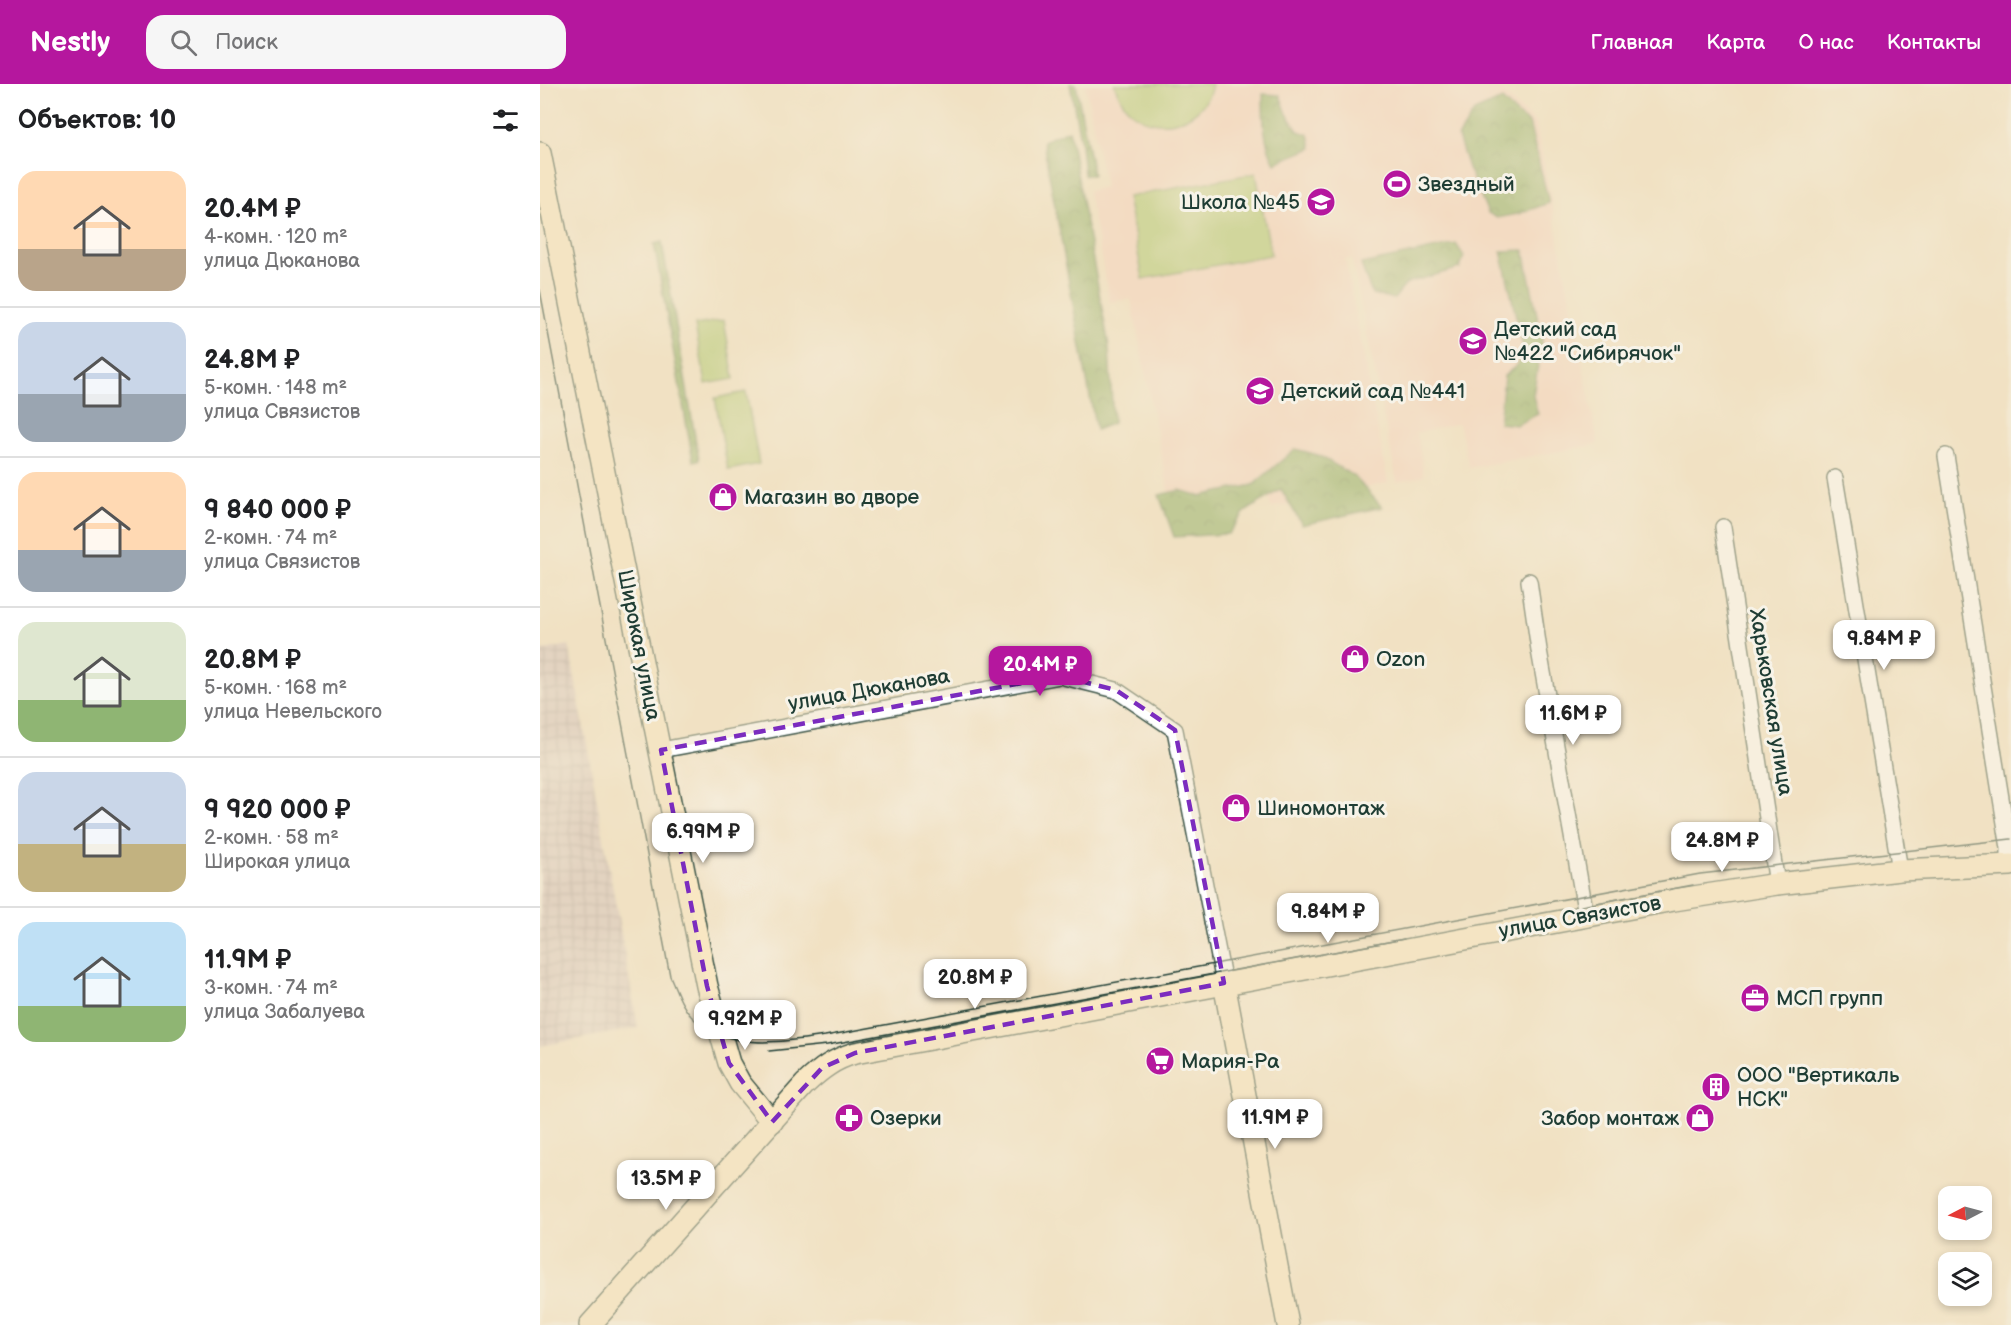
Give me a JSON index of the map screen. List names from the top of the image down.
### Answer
{
  "streets": {
    "street": [
      "Широкая улица",
      "улица Дюканова",
      "Харьковская улица",
      "улица Связистов"
    ]
  },
  "crossings": [
    ["Широкая улица", "улица Дюканова"],
    ["Широкая улица", "улица Связистов"],
    ["улица Дюканова", "улица Связистов"],
    ["Харьковская улица", "улица Связистов"]
  ],
  "places": {
    "sports": ["Звездный"],
    "school or university": ["Школа №45", "Детский сад №422 \"Сибирячок\"", "Детский сад №441"],
    "shop": [
      "Магазин во дворе",
      "Ozon",
      "Шиномонтаж",
      "Забор монтаж"
    ],
    "office": ["МСП групп"],
    "supermarket": ["Мария-Ра"],
    "building": ["ООО \"Вертикаль НСК\""],
    "pharmacy": ["Озерки"]
  },
  "north": "left",
  "page": {
    "header": "Nestly",
    "search": "Поиск",
    "nav": [
      "Главная",
      "Карта",
      "О нас",
      "Контакты"
    ],
    "heading": "Объектов: 10",
    "list": [
      {
        "name": "20.4M ₽",
        "note": "4-комн. · 120 m² · улица Дюканова"
      },
      {
        "name": "24.8M ₽",
        "note": "5-комн. · 148 m² · улица Связистов"
      },
      {
        "name": "9 840 000 ₽",
        "note": "2-комн. · 74 m² · улица Связистов"
      },
      {
        "name": "20.8M ₽",
        "note": "5-комн. · 168 m² · улица Невельского"
      },
      {
        "name": "9 920 000 ₽",
        "note": "2-комн. · 58 m² · Широкая улица"
      },
      {
        "name": "11.9M ₽",
        "note": "3-комн. · 74 m² · улица Забалуева"
      }
    ],
    "price": [
      "9.84M ₽",
      "20.4M ₽",
      "11.6M ₽",
      "6.99M ₽",
      "24.8M ₽",
      "9.84M ₽",
      "20.8M ₽",
      "9.92M ₽",
      "11.9M ₽",
      "13.5M ₽"
    ]
  }
}
